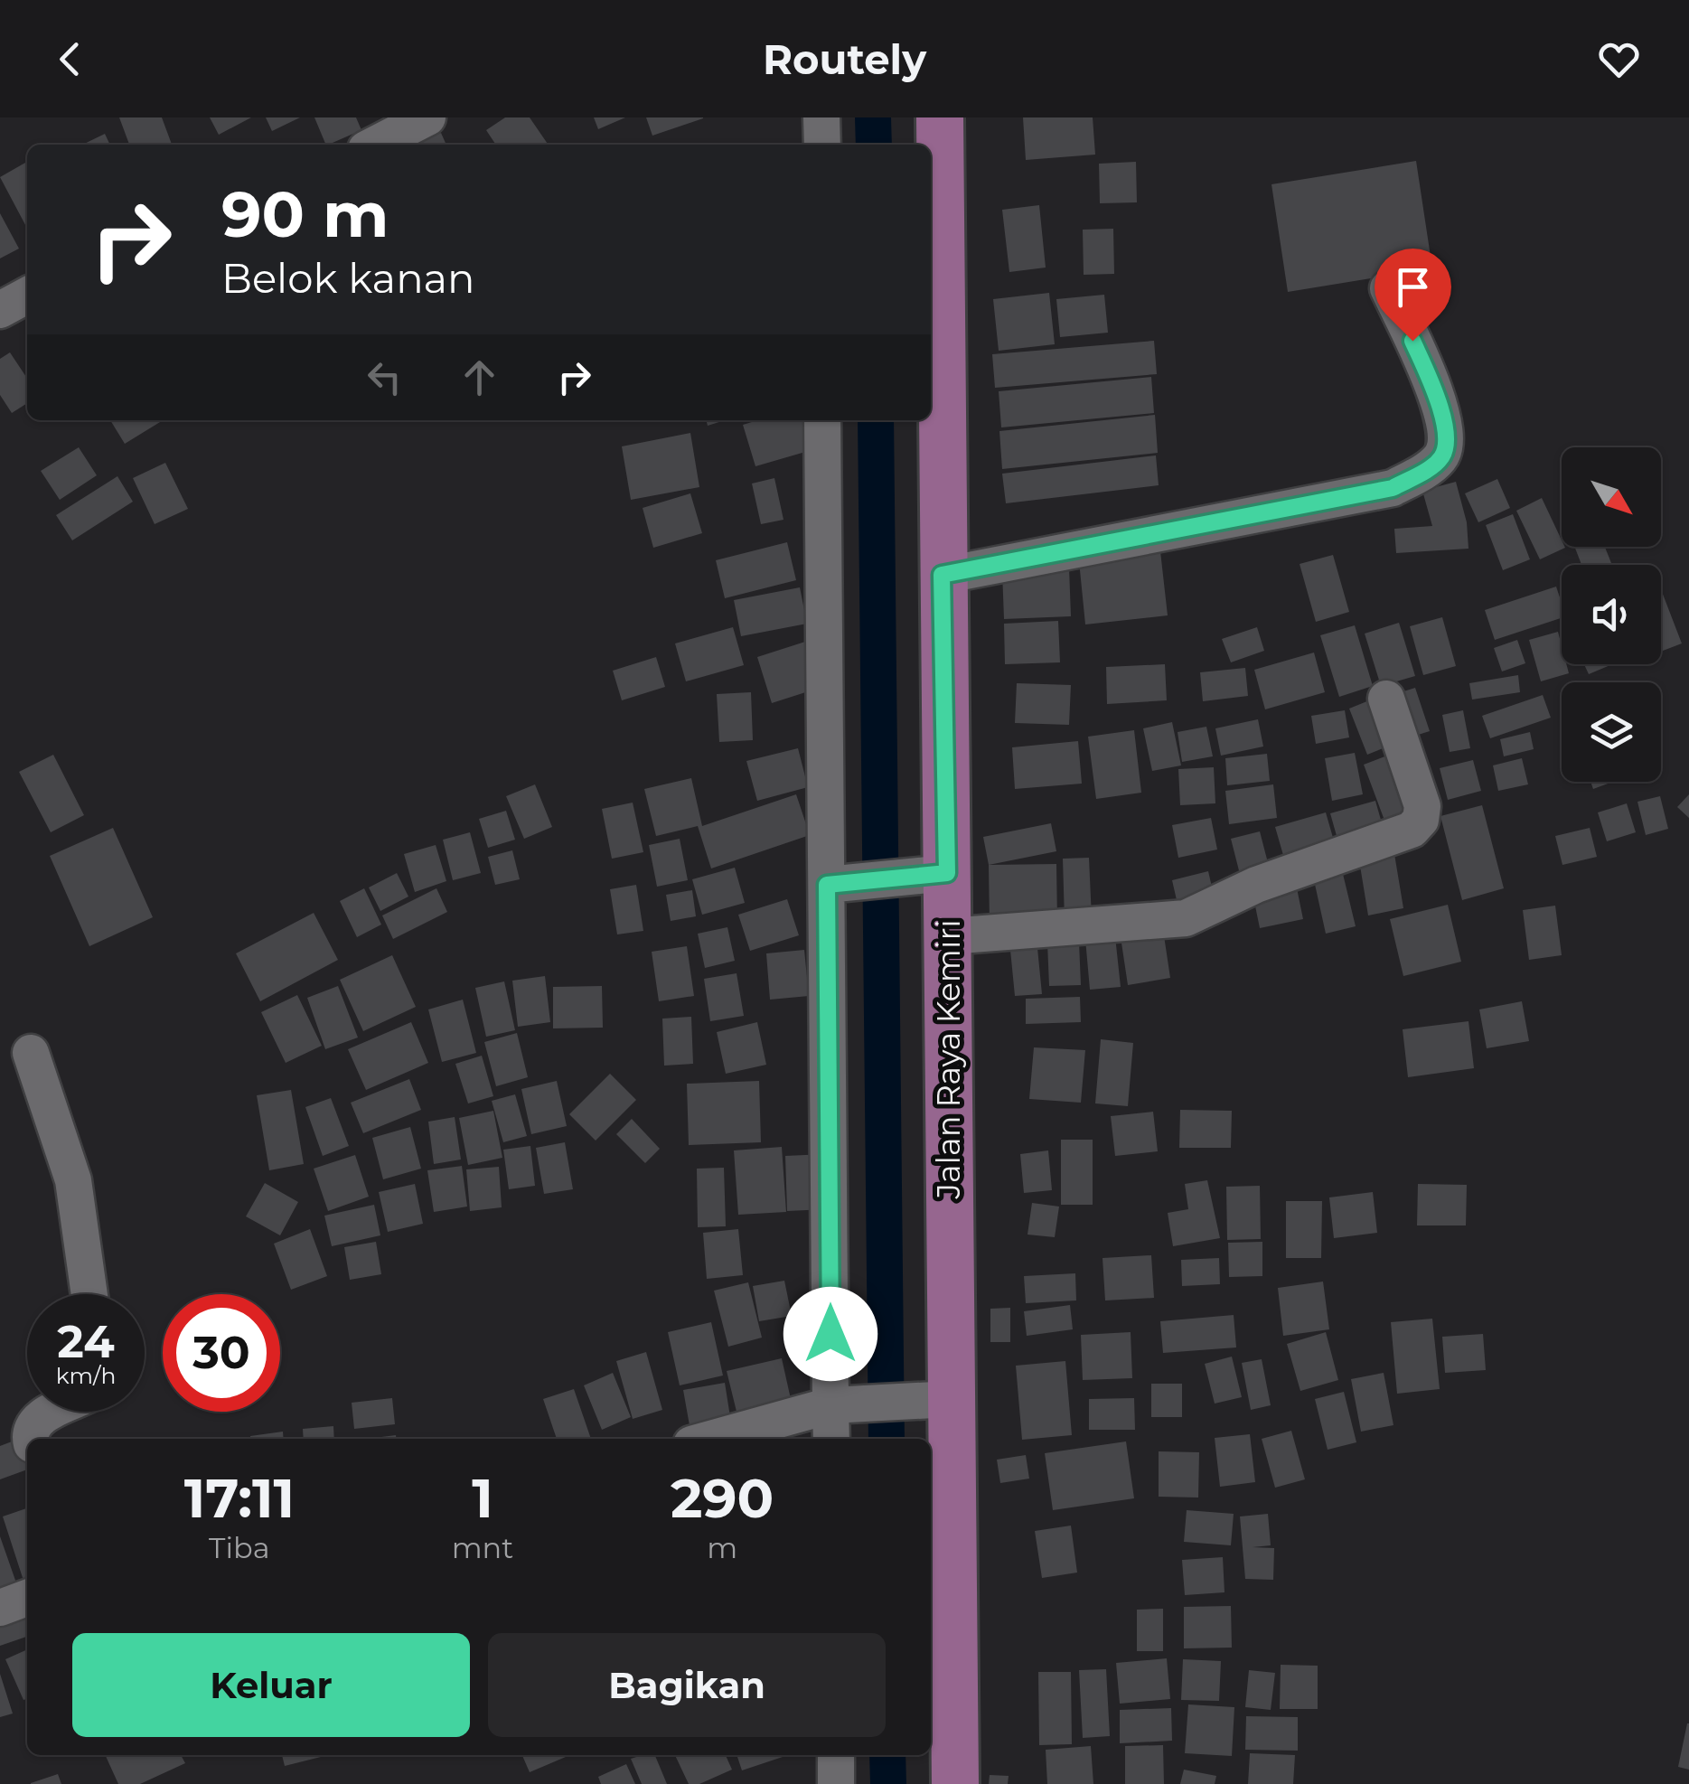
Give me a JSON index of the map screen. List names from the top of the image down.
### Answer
{
  "streets": {
    "main road": ["Jalan Raya Kemiri"]
  },
  "north": "bottom right",
  "page": {
    "header": "Routely",
    "turn": ["90 m", "Belok kanan"],
    "speed": "24 km/h",
    "limit": "30",
    "eta": [
      "17:11",
      "Tiba",
      "1",
      "mnt",
      "290",
      "m"
    ],
    "buttons": ["Keluar", "Bagikan"]
  }
}
